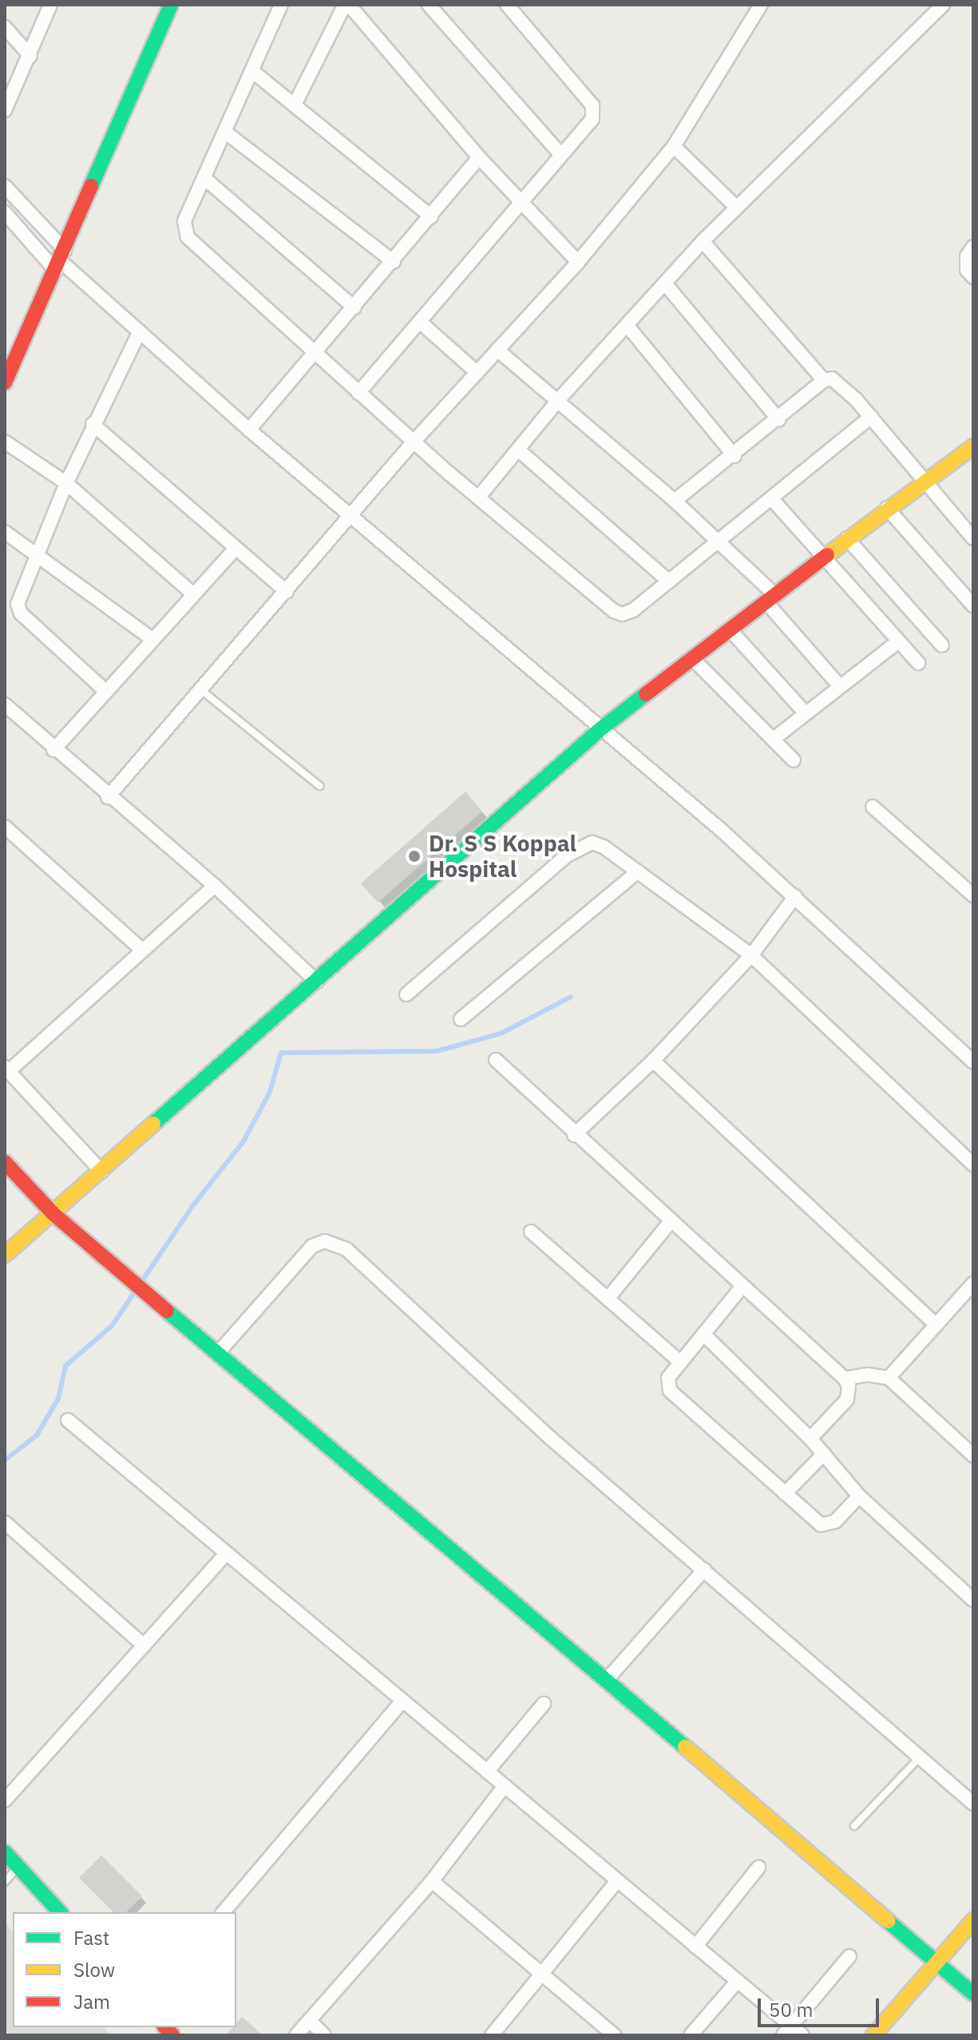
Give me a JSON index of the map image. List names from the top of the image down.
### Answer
{
  "places": ["Dr. S S Koppal Hospital"],
  "legend": ["Fast", "Slow", "Jam"],
  "scale_bar": "50 m"
}
